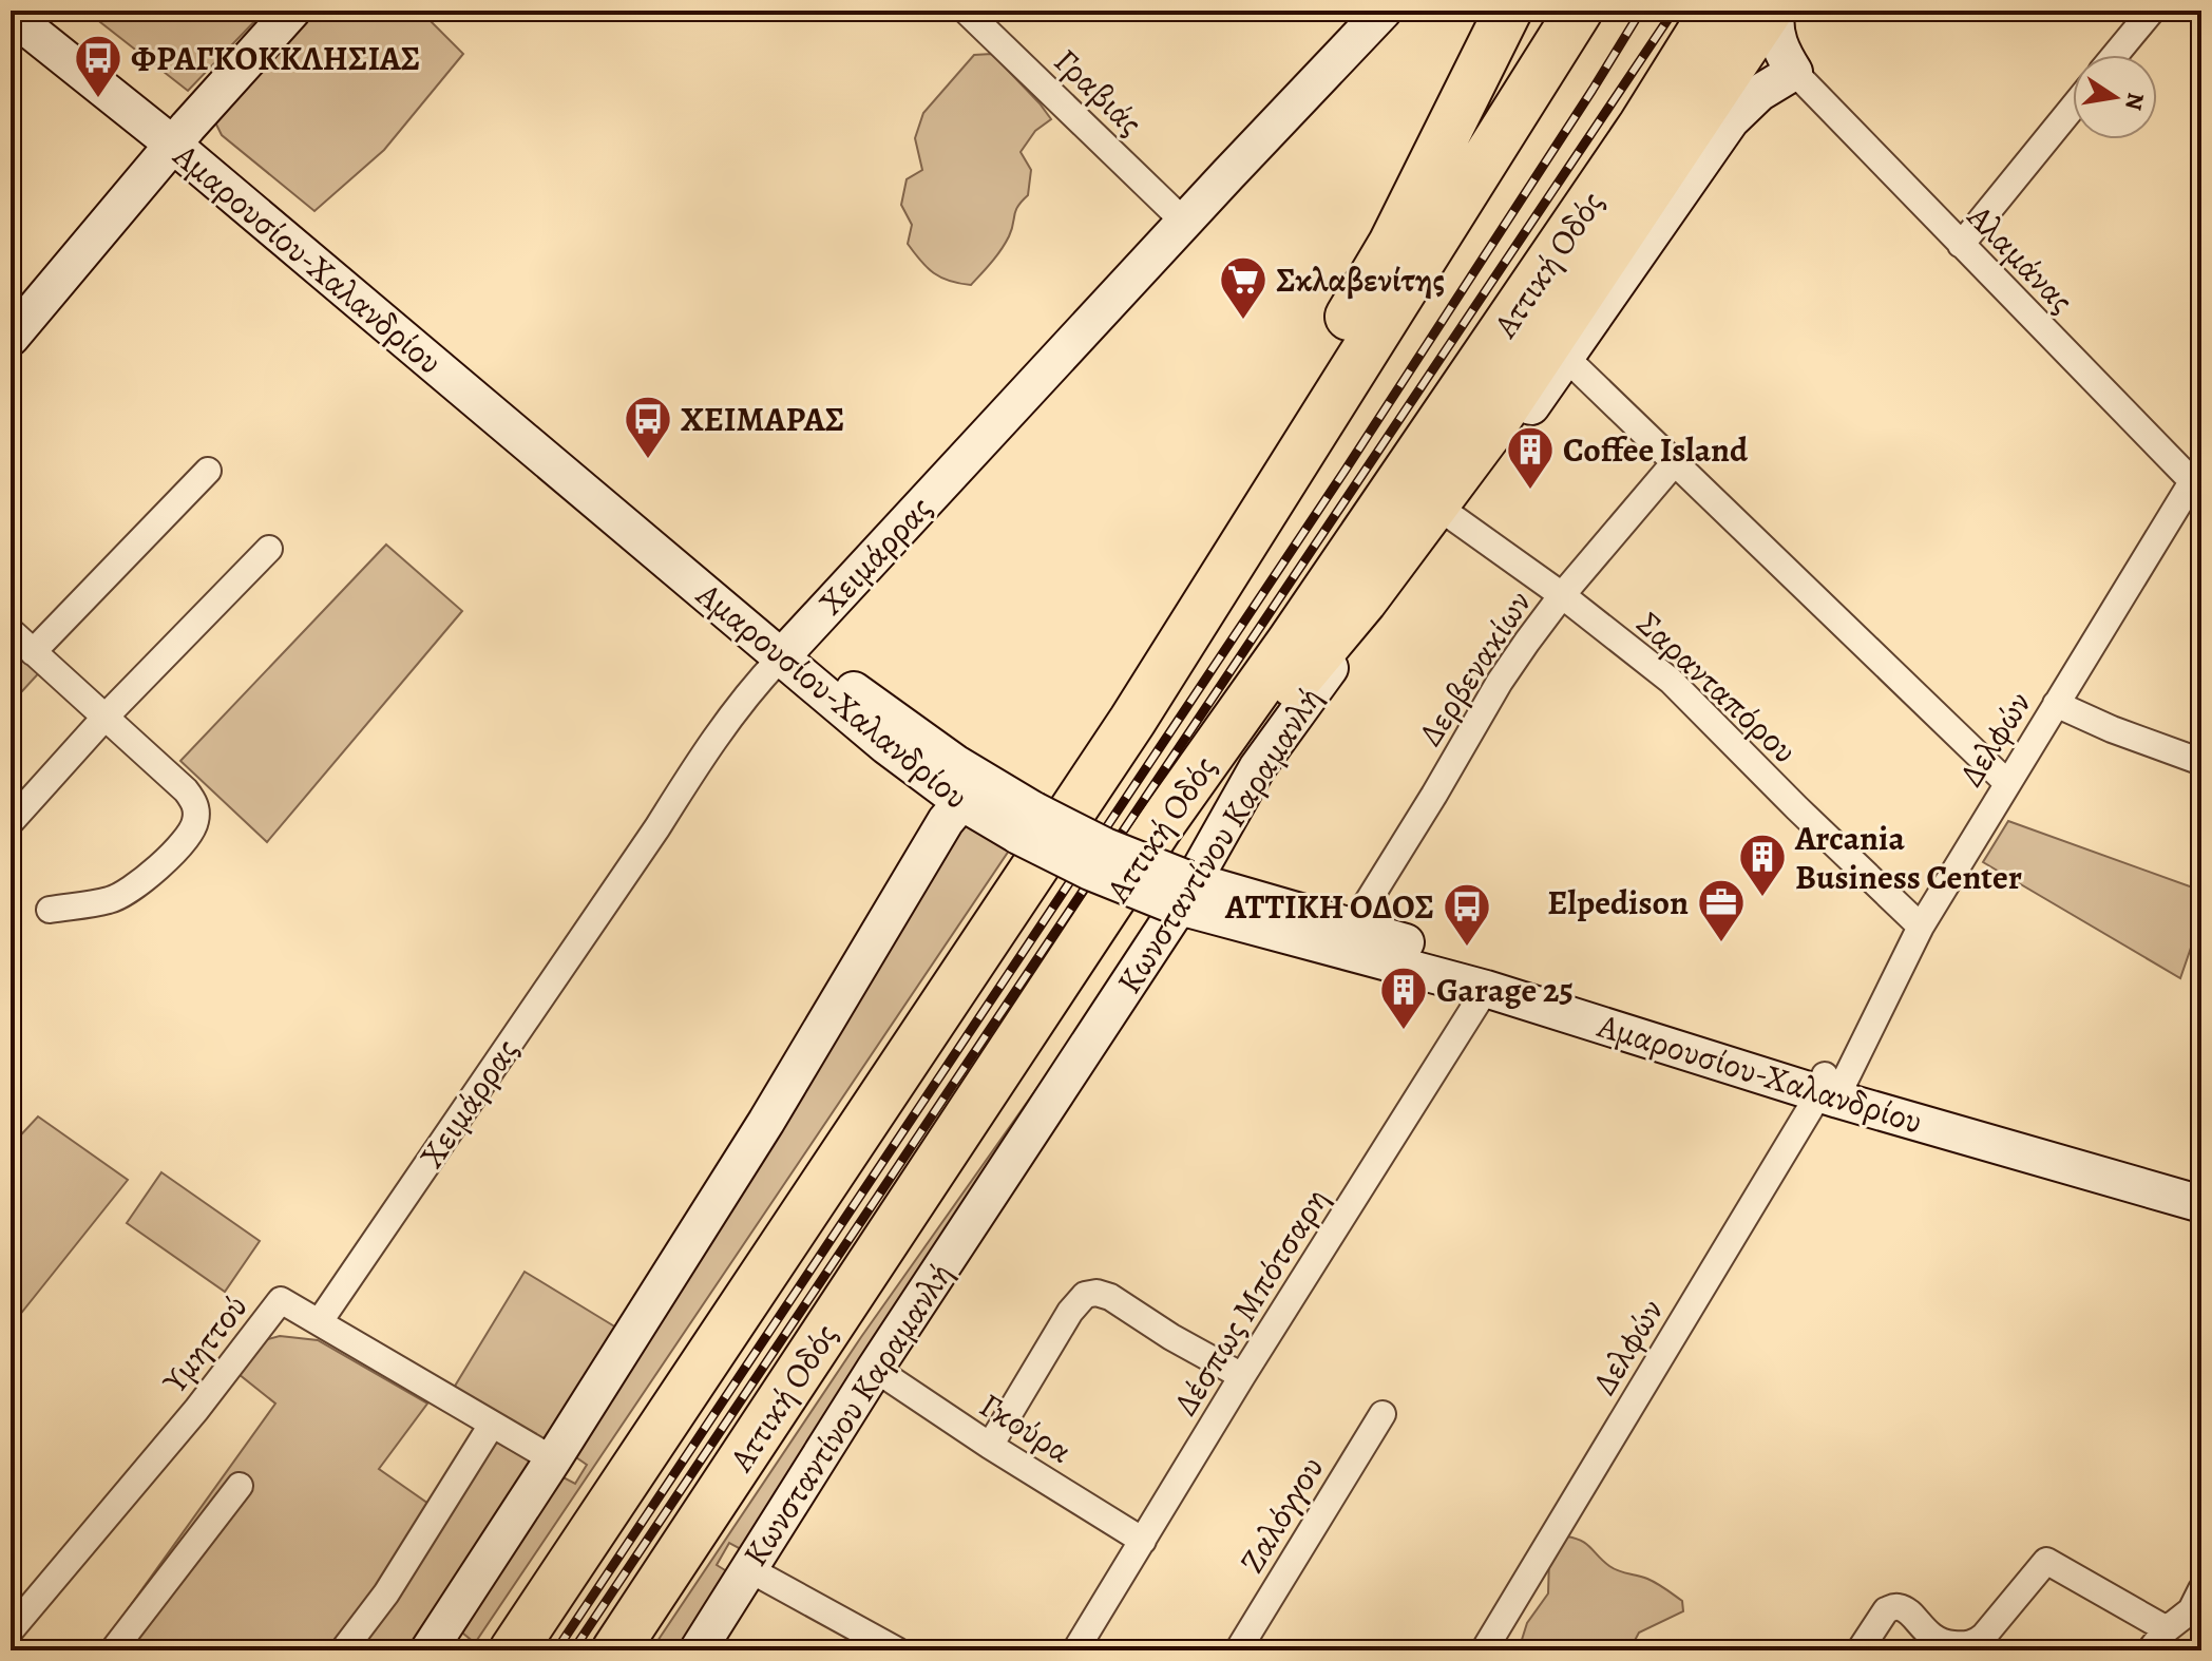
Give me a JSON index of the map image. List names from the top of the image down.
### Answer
{
  "streets": {
    "highway": ["Αττική Οδός"],
    "street": [
      "Γραβιάς",
      "Αμαρουσίου-Χαλανδρίου",
      "Αλαμάνας",
      "Χειμάρρας",
      "Δερβενακίων",
      "Σαρανταπόρου",
      "Δελφών",
      "Κωνσταντίνου Καραμανλή",
      "Δέσπως Μπότσαρη",
      "Υμηττού",
      "Γκούρα",
      "Ζαλόγγου"
    ]
  },
  "crossings": [
    ["Γραβιάς", "Χειμάρρας"],
    ["Αμαρουσίου-Χαλανδρίου", "Χειμάρρας"],
    ["Αμαρουσίου-Χαλανδρίου", "Δερβενακίων"],
    ["Αμαρουσίου-Χαλανδρίου", "Δελφών"],
    ["Αμαρουσίου-Χαλανδρίου", "Κωνσταντίνου Καραμανλή"],
    ["Αμαρουσίου-Χαλανδρίου", "Δέσπως Μπότσαρη"],
    ["Αλαμάνας", "Δελφών"],
    ["Αλαμάνας", "Κωνσταντίνου Καραμανλή"],
    ["Χειμάρρας", "Υμηττού"],
    ["Δερβενακίων", "Σαρανταπόρου"],
    ["Σαρανταπόρου", "Δελφών"],
    ["Σαρανταπόρου", "Κωνσταντίνου Καραμανλή"],
    ["Κωνσταντίνου Καραμανλή", "Γκούρα"],
    ["Δέσπως Μπότσαρη", "Γκούρα"]
  ],
  "places": {
    "bus stop": ["ΦΡΑΓΚΟΚΚΛΗΣΙΑΣ", "ΧΕΙΜΑΡΑΣ", "ΑΤΤΙΚΗ ΟΔΟΣ"],
    "supermarket": ["Σκλαβενίτης"],
    "building": ["Coffee Island", "Arcania Business Center", "Garage 25"],
    "office": ["Elpedison"]
  },
  "north": "right"
}
